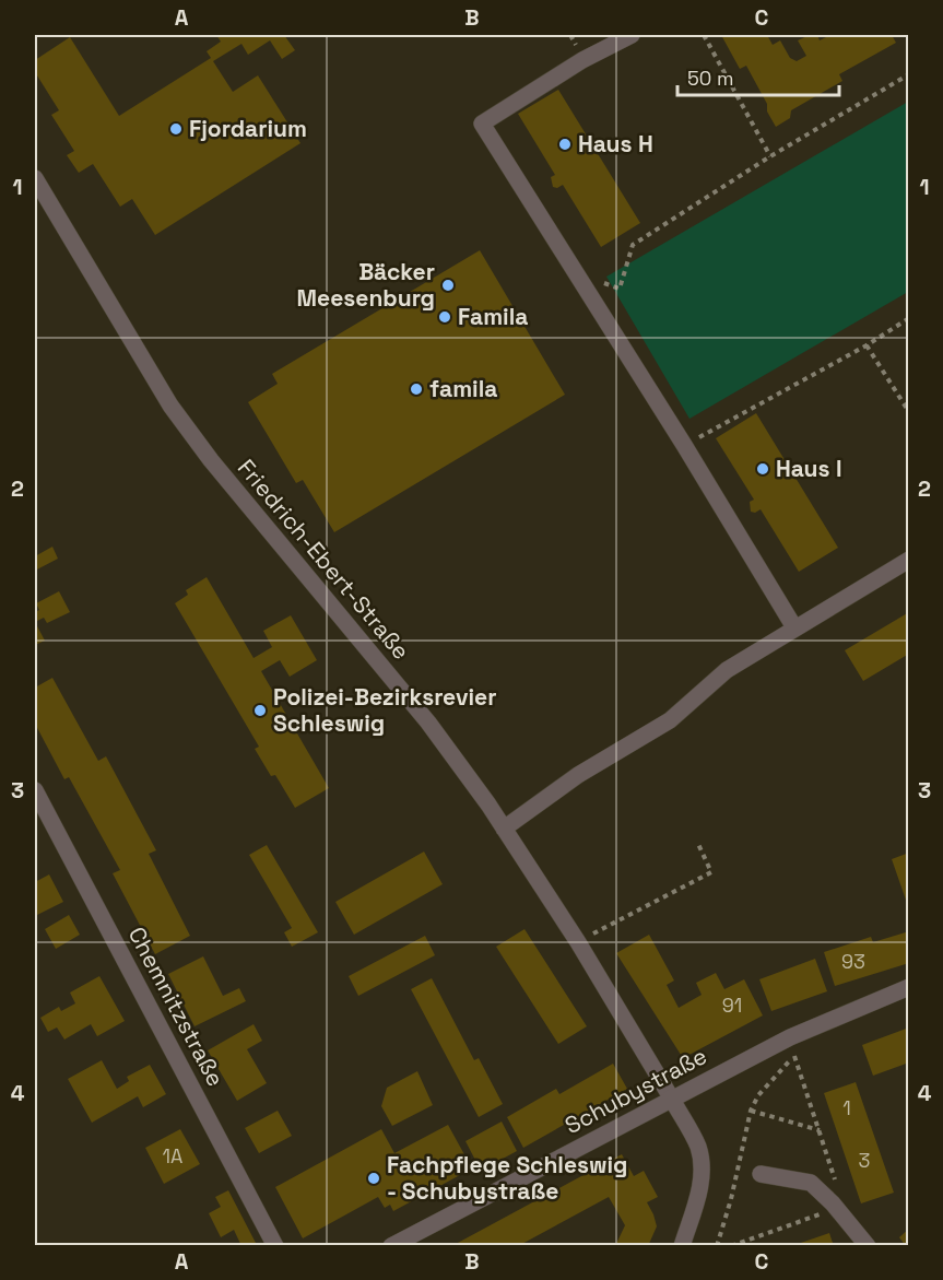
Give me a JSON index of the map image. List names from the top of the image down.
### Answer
{
  "streets": {
    "street": ["Friedrich-Ebert-Straße", "Chemnitzstraße", "Schubystraße"]
  },
  "crossings": [
    ["Friedrich-Ebert-Straße", "Schubystraße"]
  ],
  "places": [
    "Fjordarium",
    "Haus H",
    "Bäcker Meesenburg",
    "Famila",
    "famila",
    "Haus I",
    "Polizei-Bezirksrevier Schleswig",
    "Fachpflege Schleswig - Schubystraße"
  ],
  "house_numbers": [
    "93",
    "91",
    "1",
    "1A",
    "3"
  ],
  "scale_bar": "50 m",
  "grid": {
    "columns": ["A", "B", "C"],
    "rows": [
      "1",
      "2",
      "3",
      "4"
    ]
  }
}
